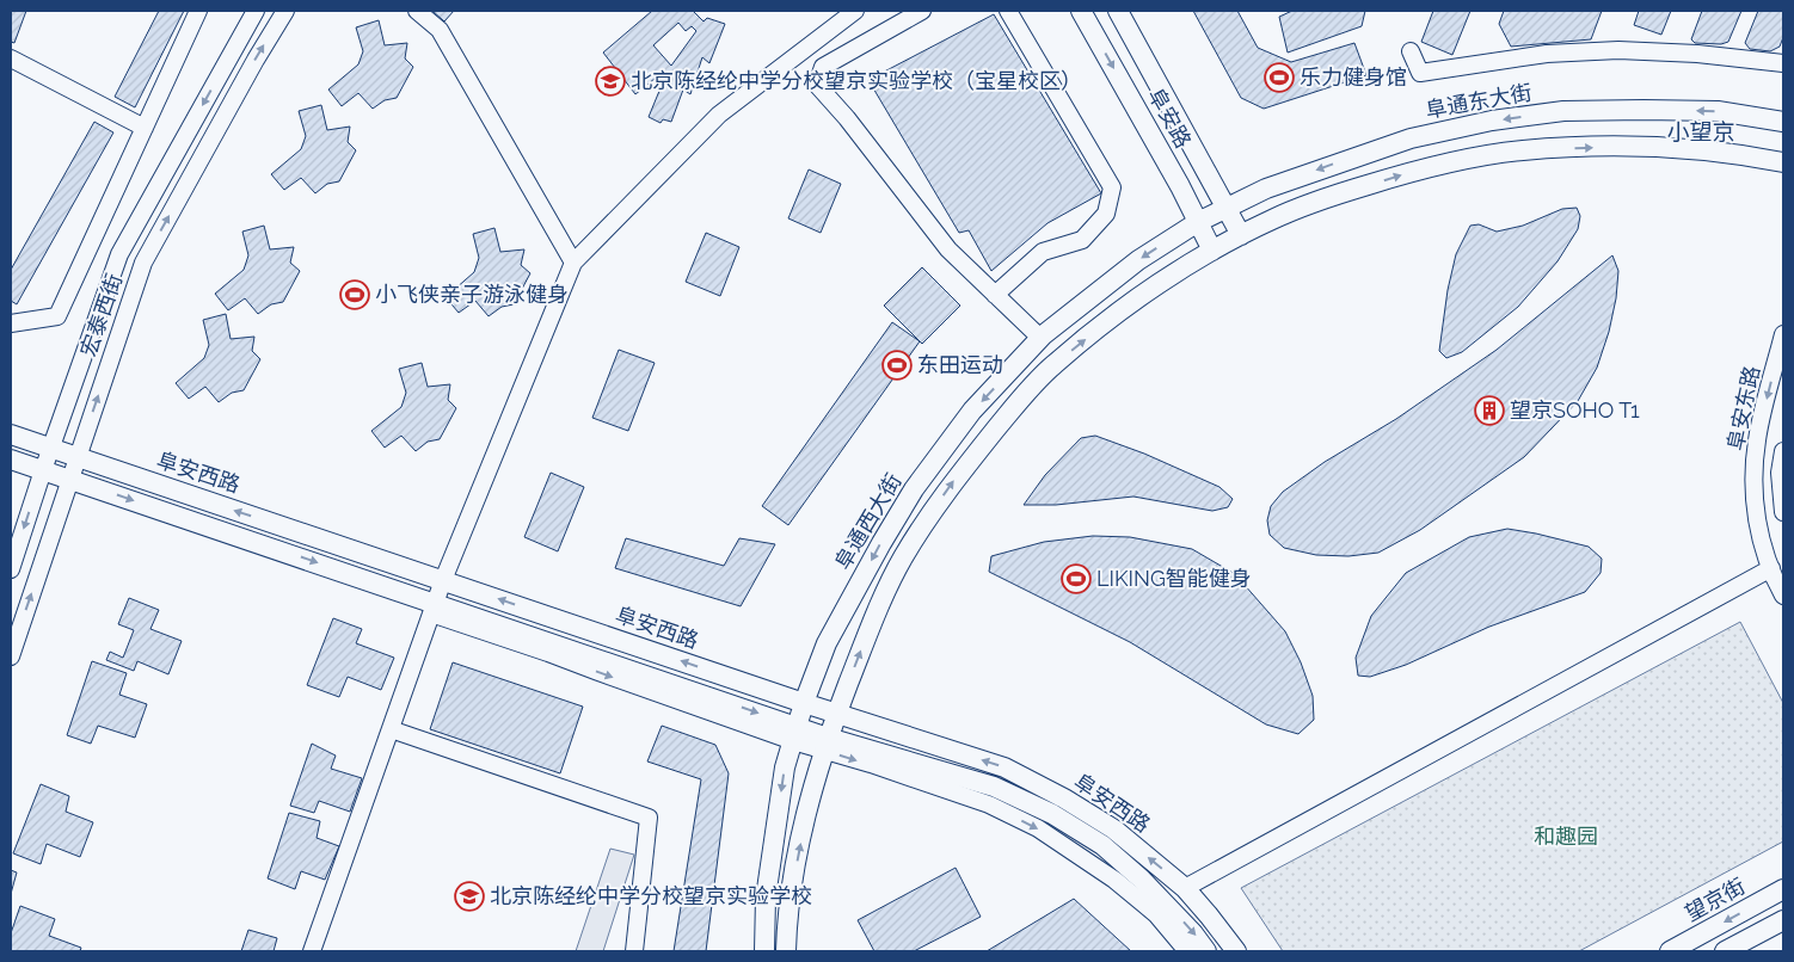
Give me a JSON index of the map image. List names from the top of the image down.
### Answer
{
  "streets": {
    "main road": [
      "阜通东大街",
      "阜安路",
      "阜安西路",
      "阜通西大街",
      "望京街"
    ],
    "street": ["宏泰西街", "阜安东路"]
  },
  "crossings": [
    ["阜通东大街", "阜安路"],
    ["阜通东大街", "阜通西大街"],
    ["阜安路", "阜通西大街"],
    ["宏泰西街", "阜安西路"],
    ["阜安西路", "阜通西大街"]
  ],
  "one_way": ["阜安东路"],
  "districts": ["小望京"],
  "parks": ["和趣园"],
  "places": {
    "sports": [
      "乐力健身馆",
      "小飞侠亲子游泳健身",
      "东田运动",
      "LIKING智能健身"
    ],
    "school or university": ["北京陈经纶中学分校望京实验学校（宝星校区）", "北京陈经纶中学分校望京实验学校"],
    "building": ["望京SOHO T1"]
  }
}
